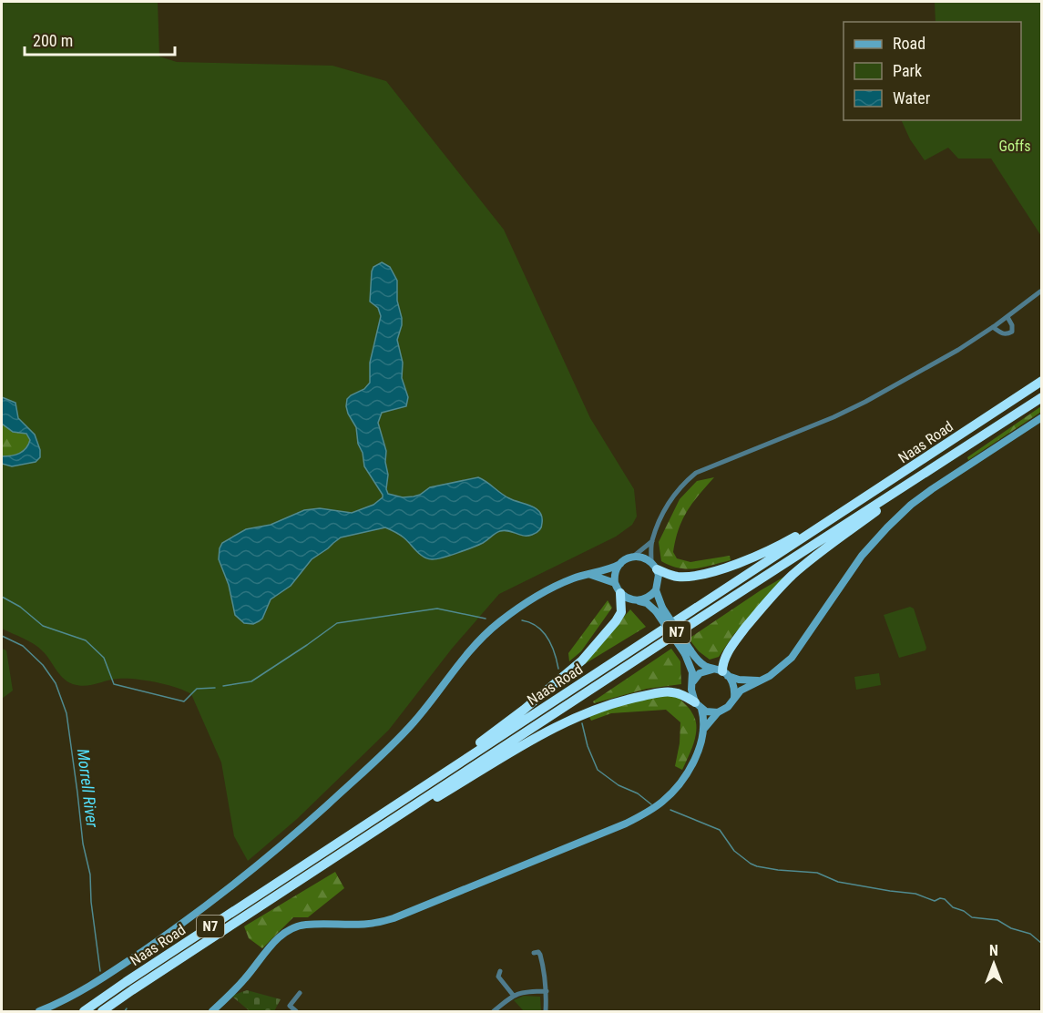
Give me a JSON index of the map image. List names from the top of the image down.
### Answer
{
  "streets": {
    "highway": ["Naas Road", "N7"]
  },
  "crossings": [
    ["Naas Road", "N7"]
  ],
  "water": ["Morrell River"],
  "parks": ["Goffs"],
  "legend": ["Road", "Park", "Water"],
  "scale_bar": "200 m",
  "north": "top"
}
